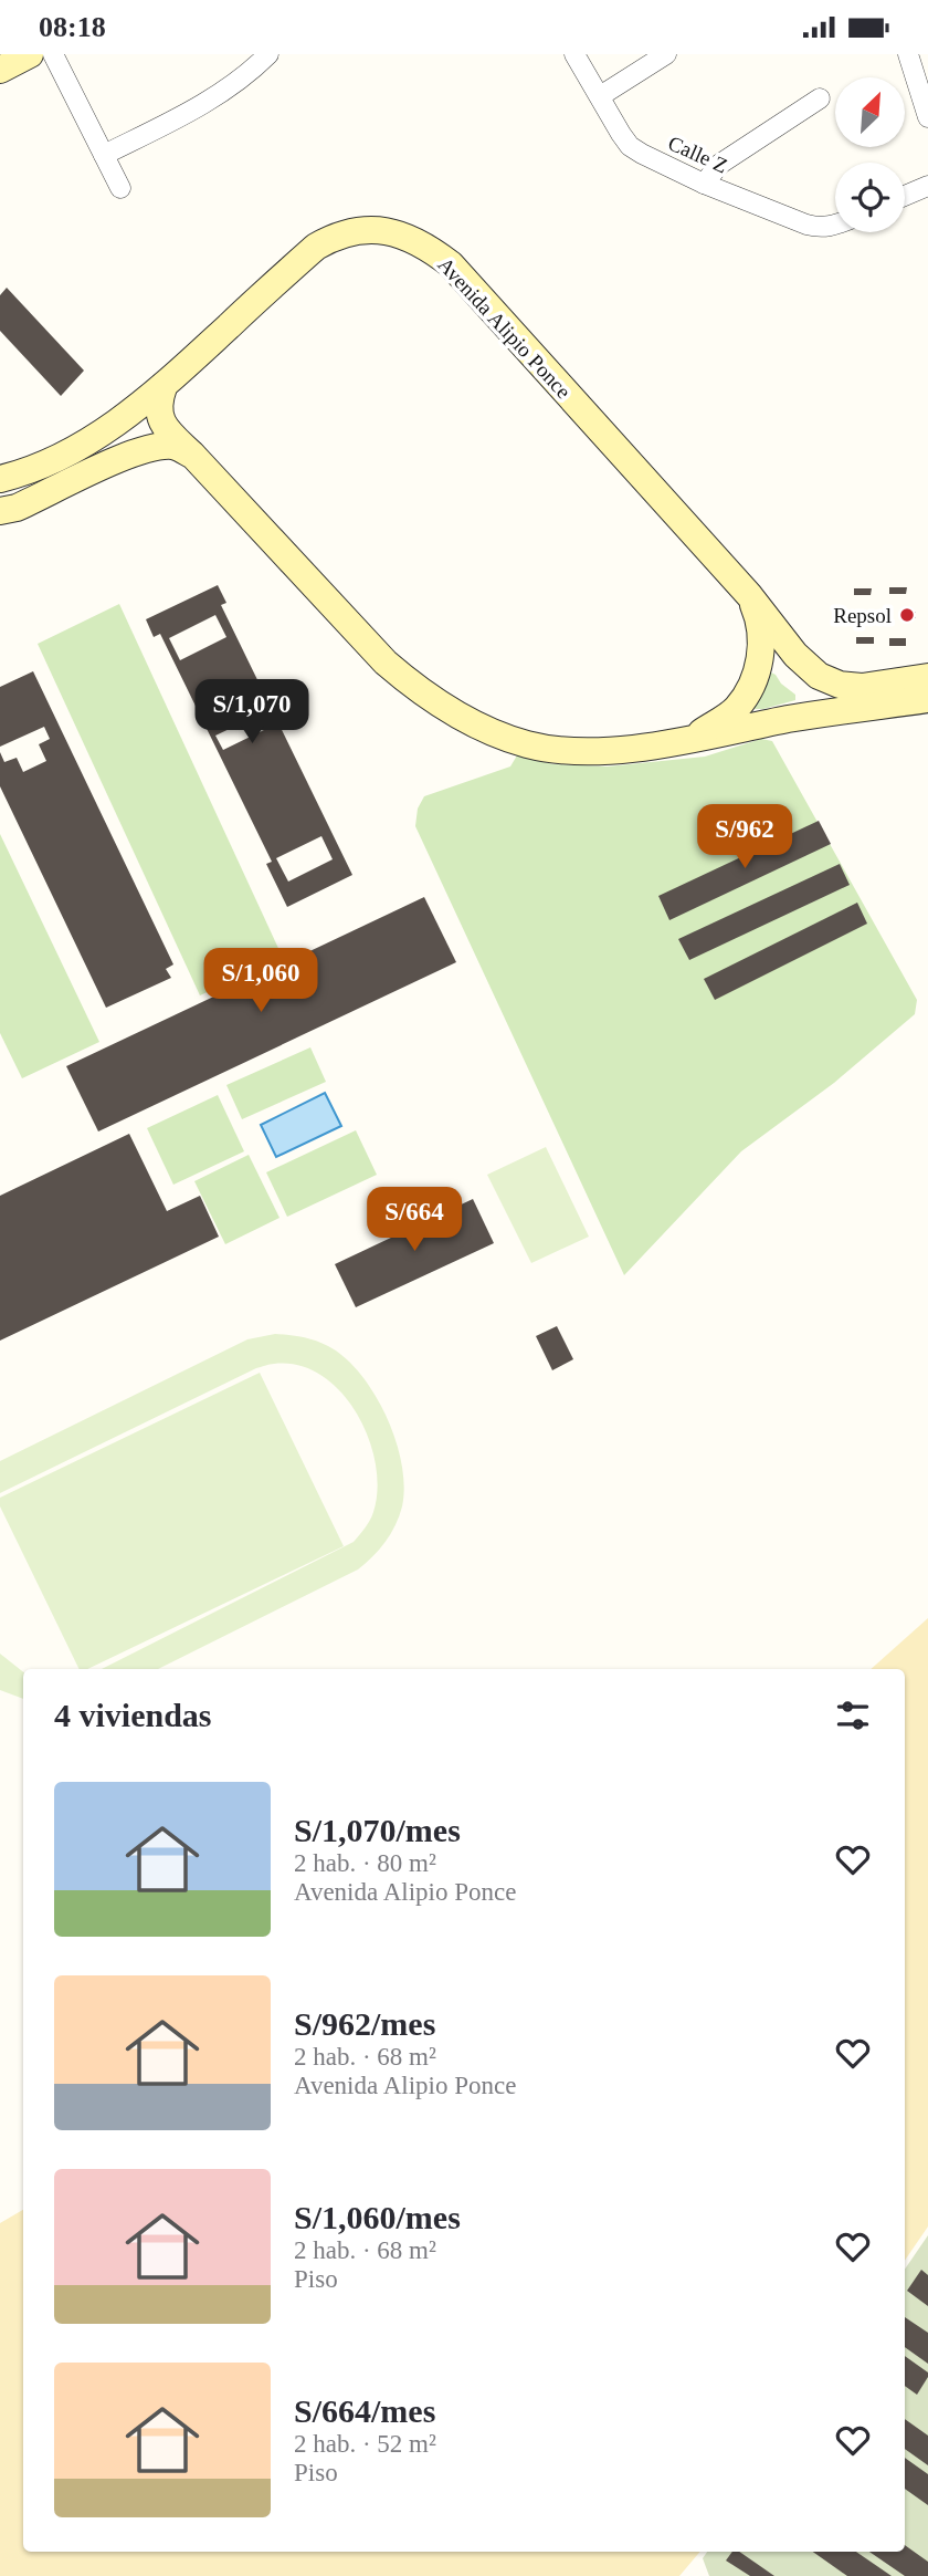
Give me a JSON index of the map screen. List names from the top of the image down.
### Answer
{
  "streets": {
    "main road": ["Avenida Alipio Ponce"],
    "street": ["Calle Z"]
  },
  "places": ["Repsol"],
  "north": "top right",
  "page": {
    "status": "08:18",
    "price": [
      "S/1,070",
      "S/962",
      "S/1,060",
      "S/664"
    ],
    "heading": "4 viviendas",
    "list": [
      {
        "name": "S/1,070/mes",
        "note": "2 hab. · 80 m² · Avenida Alipio Ponce"
      },
      {
        "name": "S/962/mes",
        "note": "2 hab. · 68 m² · Avenida Alipio Ponce"
      },
      {
        "name": "S/1,060/mes",
        "note": "2 hab. · 68 m² · Piso"
      },
      {
        "name": "S/664/mes",
        "note": "2 hab. · 52 m² · Piso"
      }
    ]
  }
}
